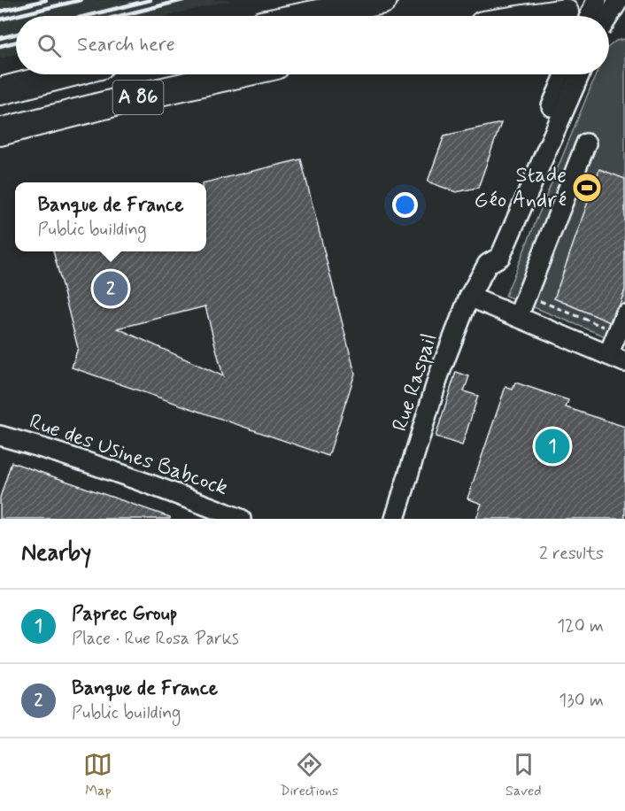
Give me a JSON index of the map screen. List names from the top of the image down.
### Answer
{
  "streets": {
    "highway": ["A 86"],
    "street": ["Rue Raspail", "Rue des Usines Babcock"]
  },
  "places": {
    "sports": ["Stade Géo André"]
  },
  "page": {
    "search": "Search here",
    "popup": ["Banque de France", "Public building"],
    "pins": ["2", "1"],
    "heading": ["Nearby", "2 results"],
    "list": [
      {
        "mark": "1",
        "name": "Paprec Group",
        "note": "Place · Rue Rosa Parks",
        "value": "120 m"
      },
      {
        "mark": "2",
        "name": "Banque de France",
        "note": "Public building",
        "value": "130 m"
      }
    ],
    "nav": ["Map", "Directions", "Saved"]
  }
}
